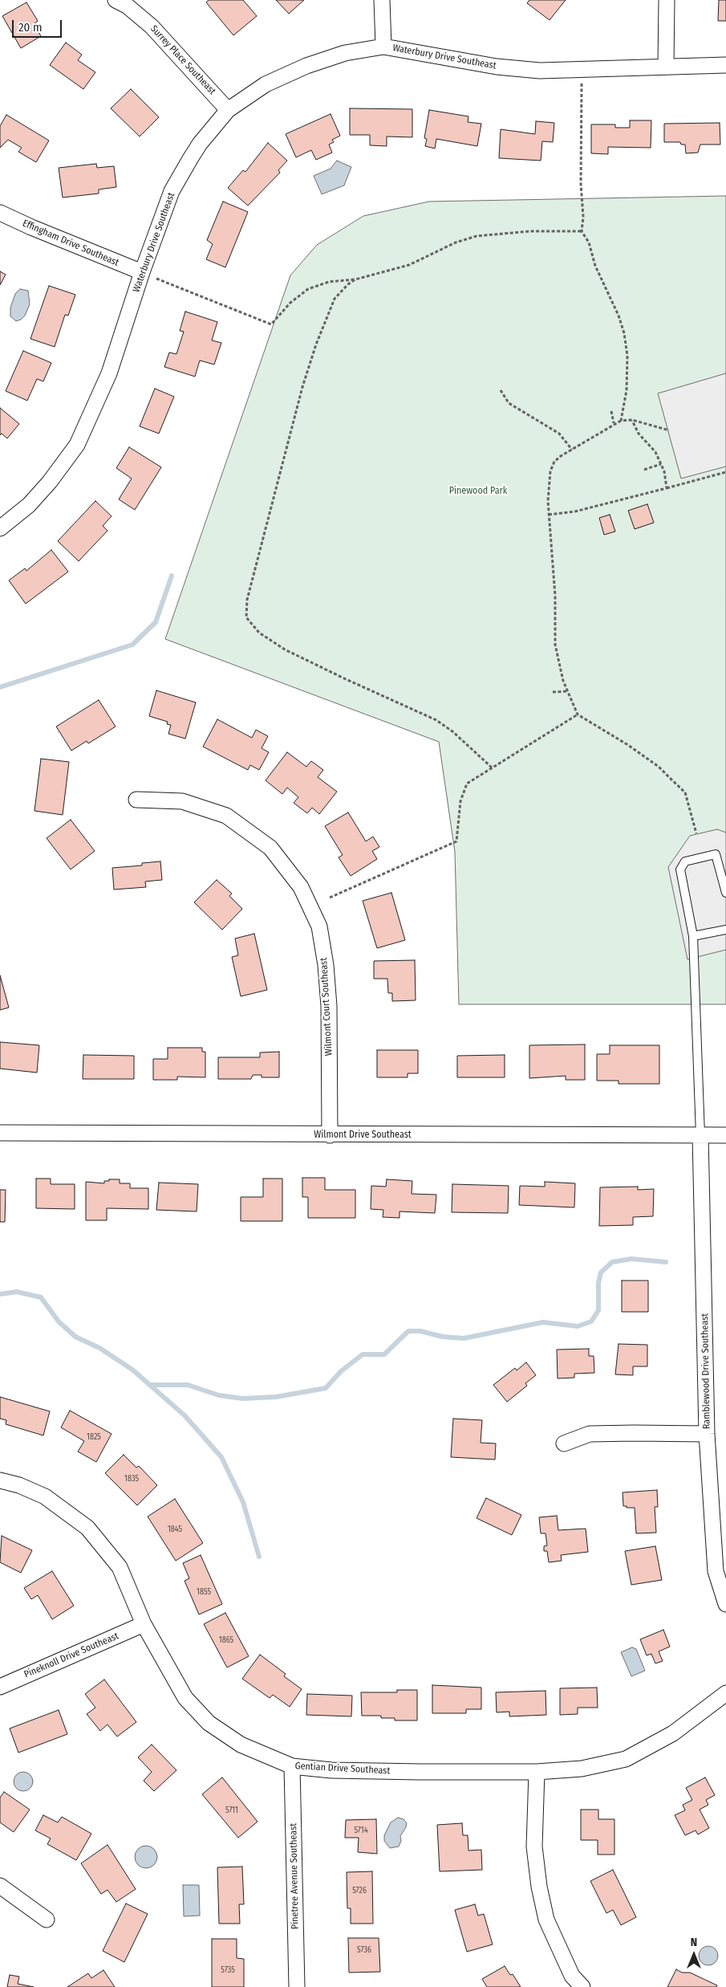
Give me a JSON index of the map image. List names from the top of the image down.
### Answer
{
  "streets": {
    "street": [
      "Waterbury Drive Southeast",
      "Surrey Place Southeast",
      "Effingham Drive Southeast",
      "Wilmont Court Southeast",
      "Wilmont Drive Southeast",
      "Ramblewood Drive Southeast",
      "Pineknoll Drive Southeast",
      "Gentian Drive Southeast",
      "Pinetree Avenue Southeast"
    ]
  },
  "crossings": [
    ["Waterbury Drive Southeast", "Surrey Place Southeast"],
    ["Waterbury Drive Southeast", "Effingham Drive Southeast"],
    ["Wilmont Court Southeast", "Wilmont Drive Southeast"],
    ["Wilmont Drive Southeast", "Ramblewood Drive Southeast"],
    ["Pineknoll Drive Southeast", "Gentian Drive Southeast"],
    ["Gentian Drive Southeast", "Pinetree Avenue Southeast"]
  ],
  "parks": ["Pinewood Park"],
  "house_numbers": [
    "1825",
    "1835",
    "1845",
    "1855",
    "1865",
    "5711",
    "5714",
    "5726",
    "5736",
    "5735"
  ],
  "scale_bar": "20 m",
  "north": "top"
}
